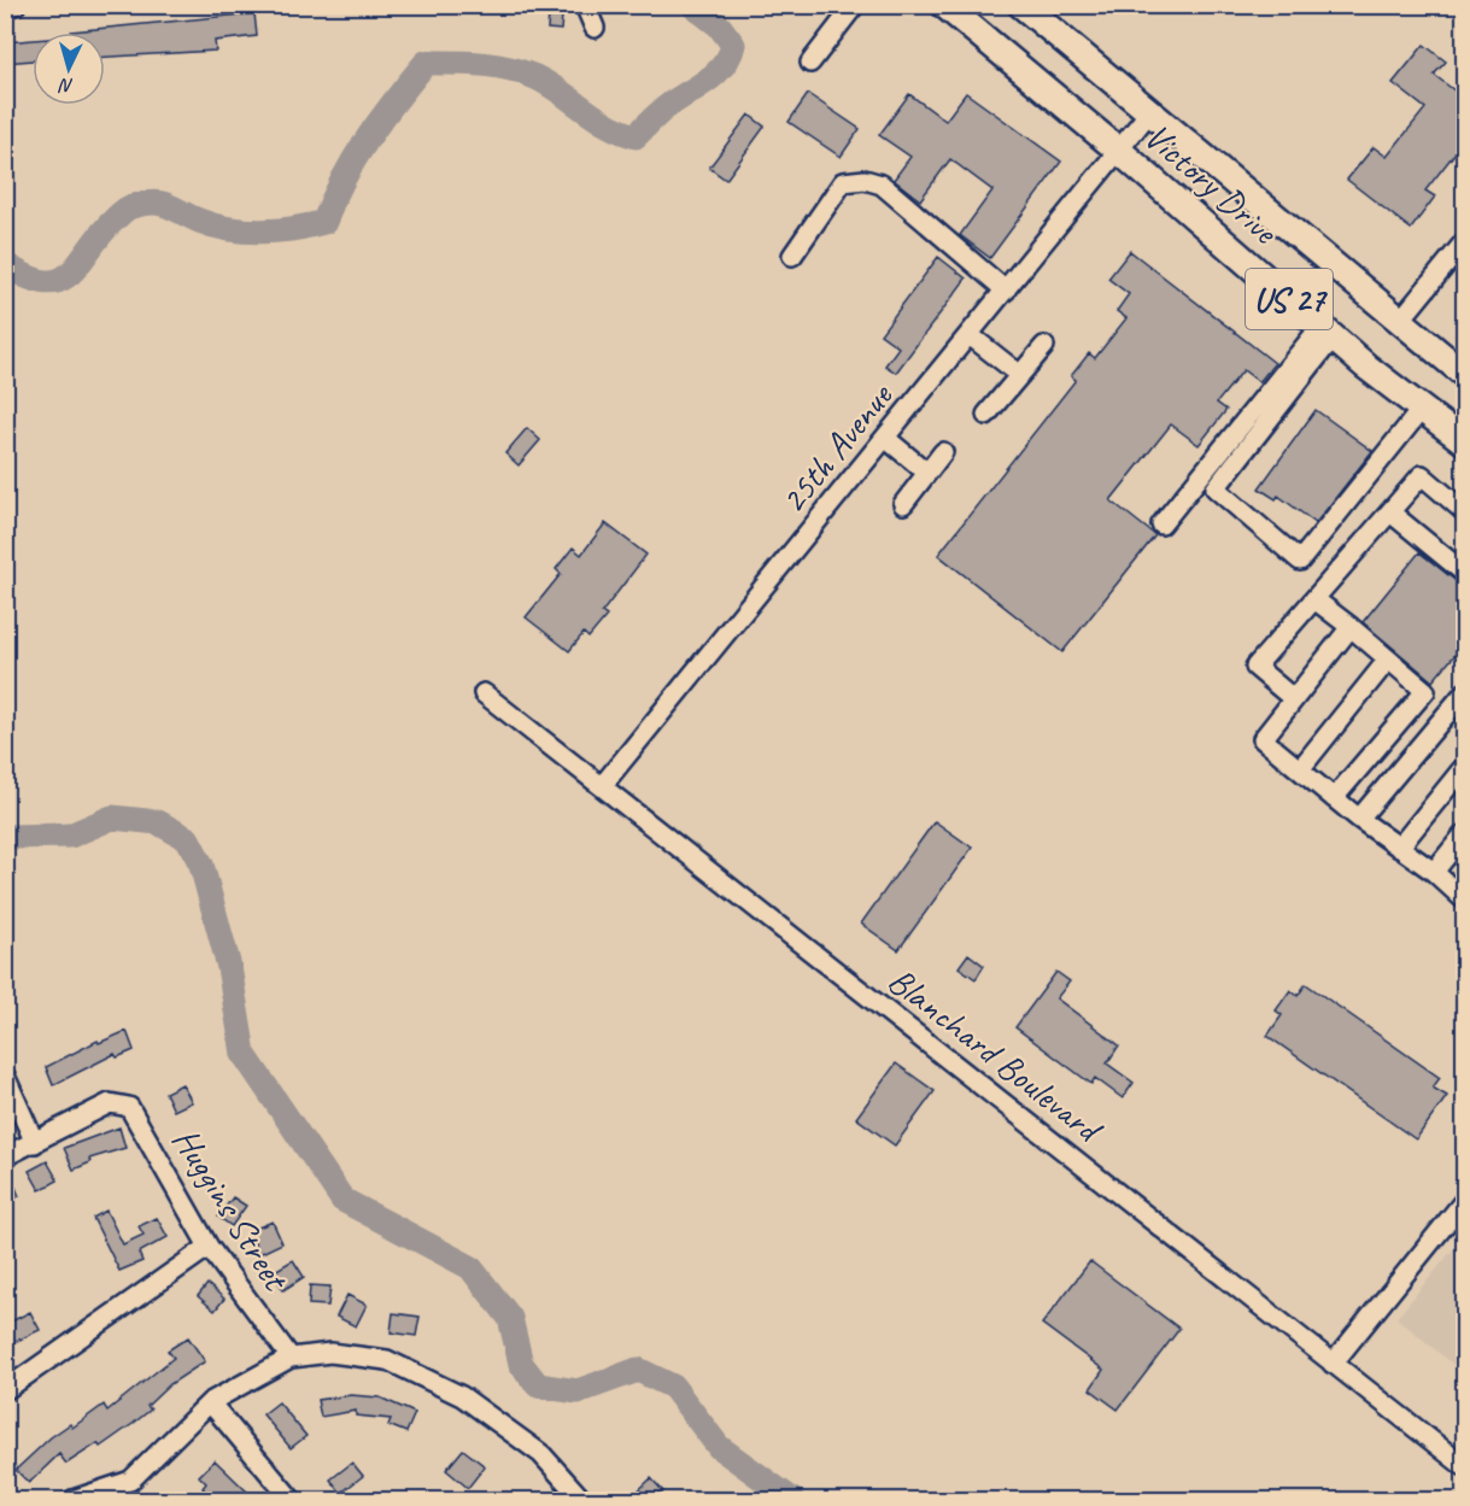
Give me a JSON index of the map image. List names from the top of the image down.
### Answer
{
  "streets": {
    "highway": ["Victory Drive", "US 27"],
    "street": ["25th Avenue", "Blanchard Boulevard", "Huggins Street"]
  },
  "crossings": [
    ["Victory Drive", "25th Avenue"],
    ["25th Avenue", "Blanchard Boulevard"]
  ],
  "north": "bottom"
}
